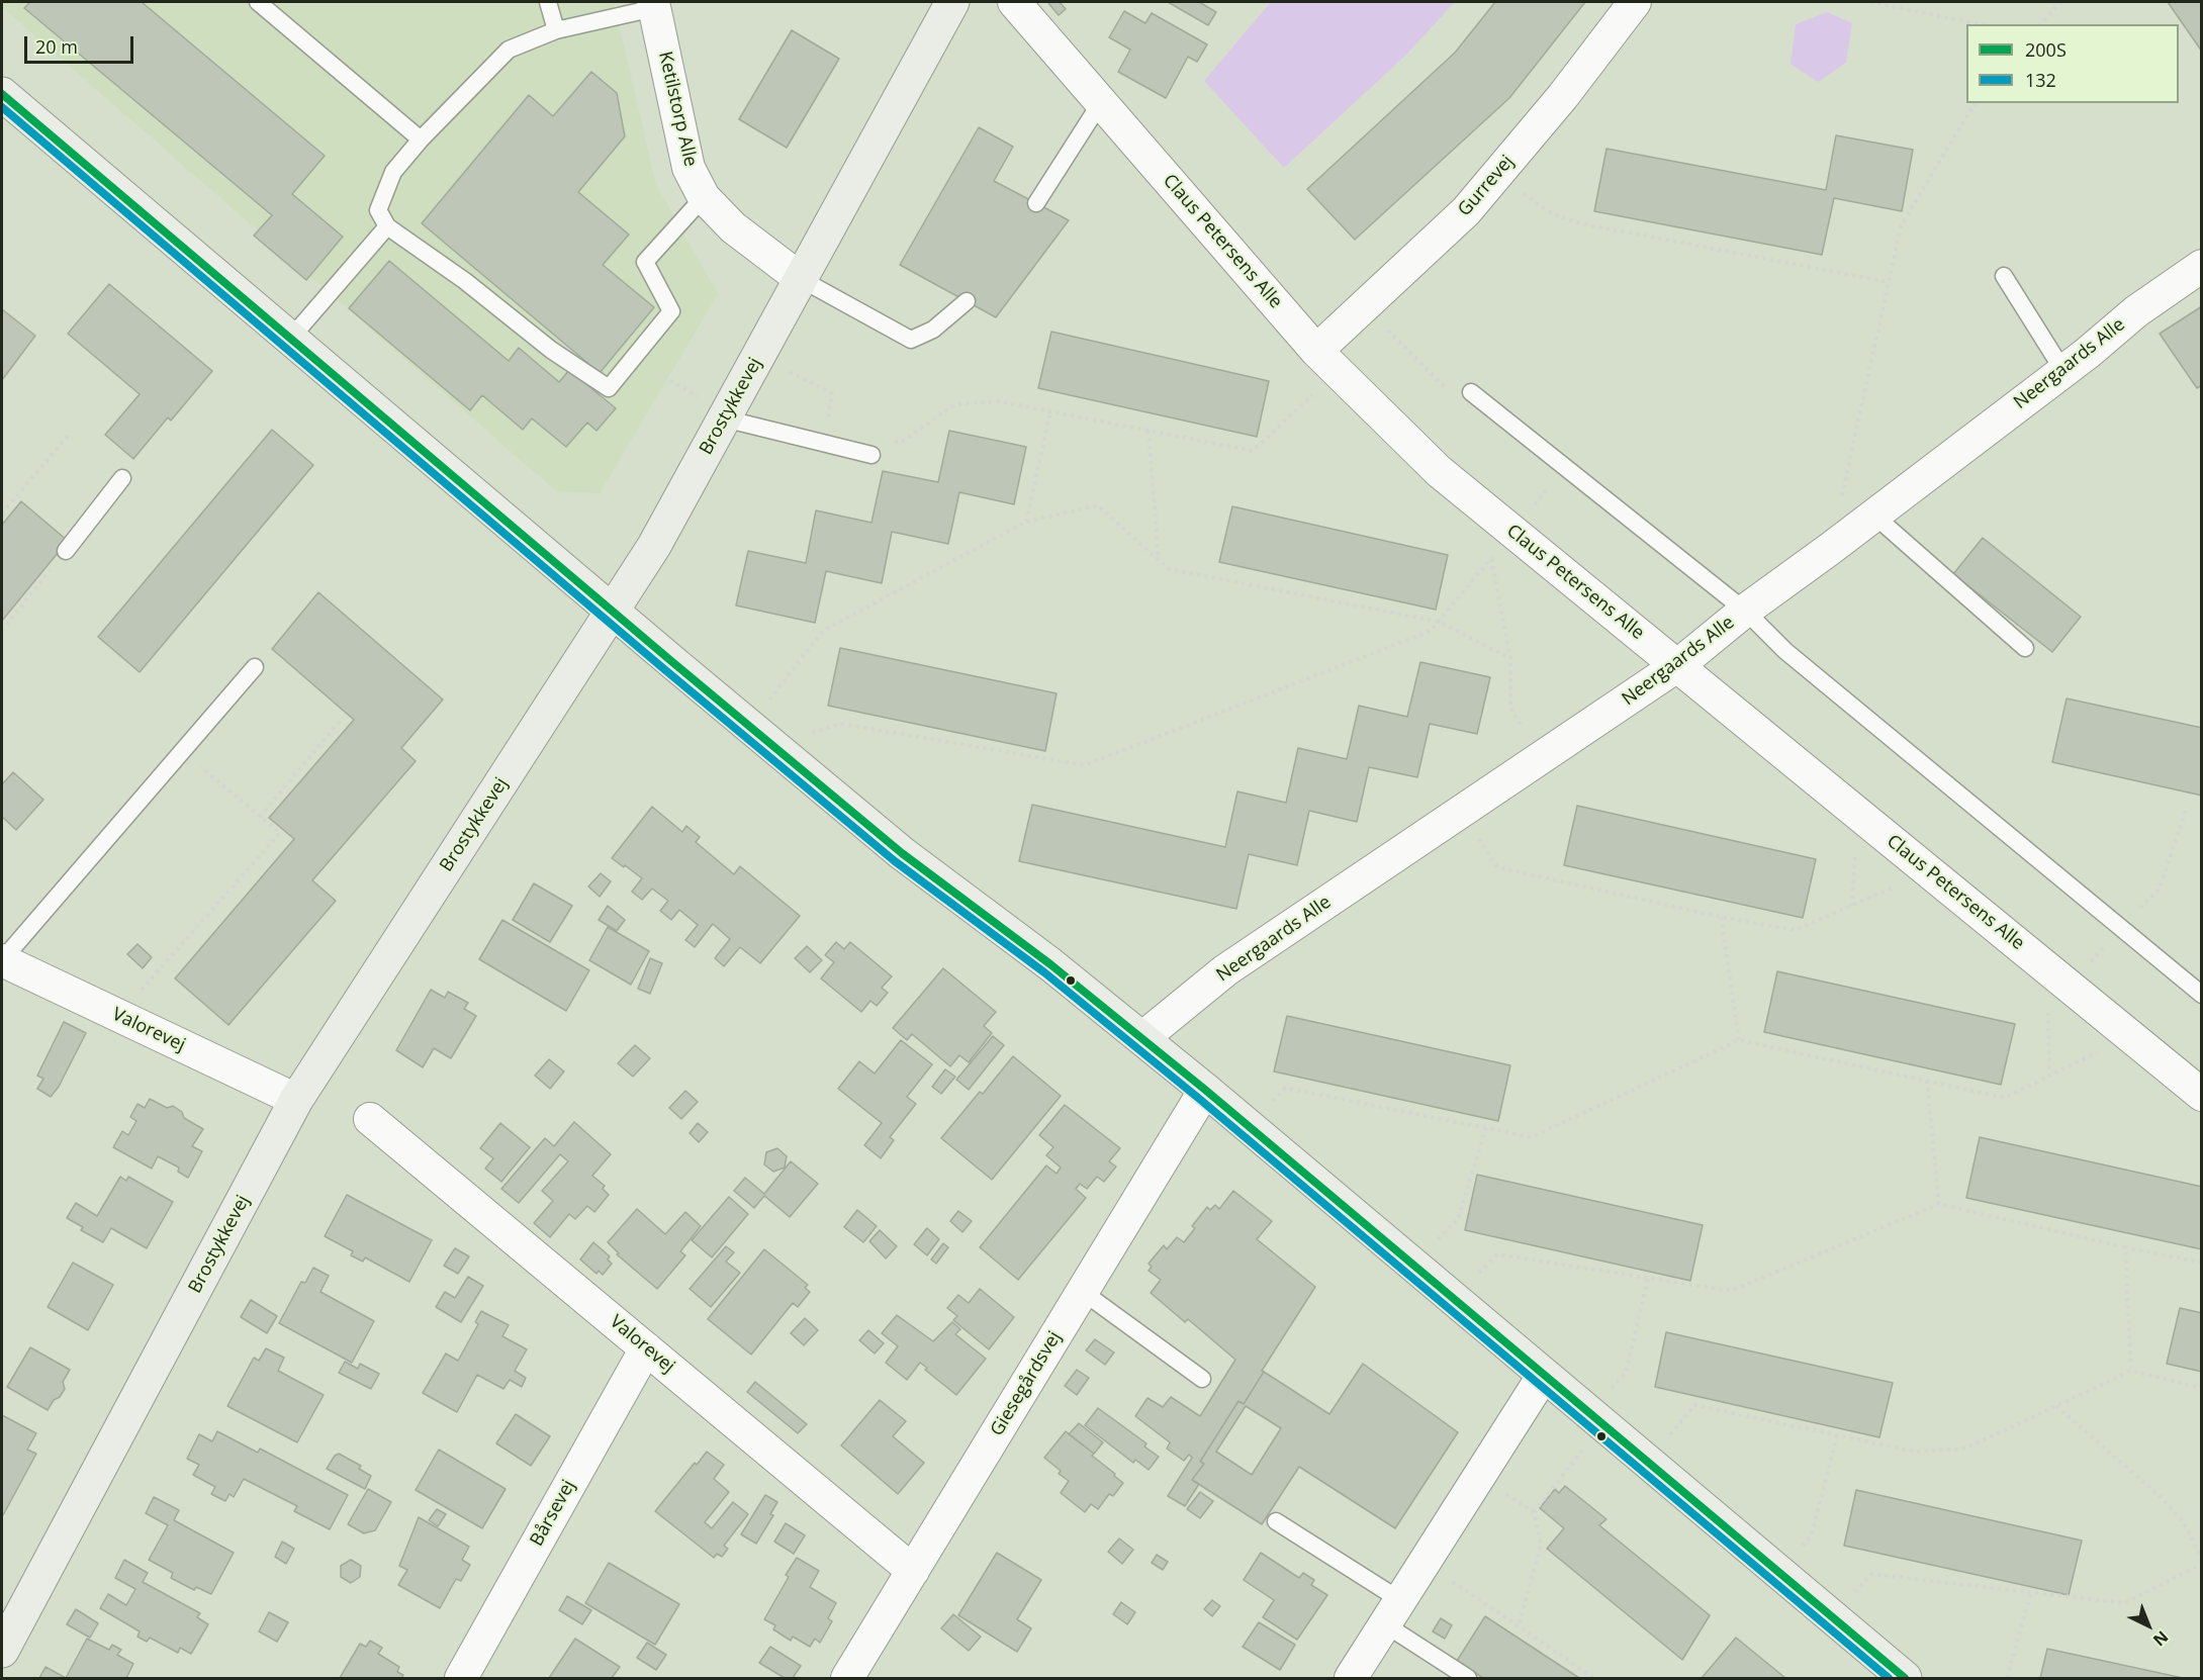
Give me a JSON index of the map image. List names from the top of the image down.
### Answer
{
  "streets": {
    "street": [
      "Ketilstorp Alle",
      "Gurrevej",
      "Claus Petersens Alle",
      "Neergaards Alle",
      "Brostykkevej",
      "Valorevej",
      "Giesegårdsvej",
      "Bårsevej"
    ]
  },
  "crossings": [
    ["Ketilstorp Alle", "Brostykkevej"],
    ["Gurrevej", "Claus Petersens Alle"],
    ["Claus Petersens Alle", "Neergaards Alle"],
    ["Brostykkevej", "Valorevej"],
    ["Valorevej", "Giesegårdsvej"],
    ["Valorevej", "Bårsevej"]
  ],
  "lines": ["transit line 200S", "transit line 132"],
  "legend": ["200S", "132"],
  "scale_bar": "20 m",
  "north": "bottom right"
}
